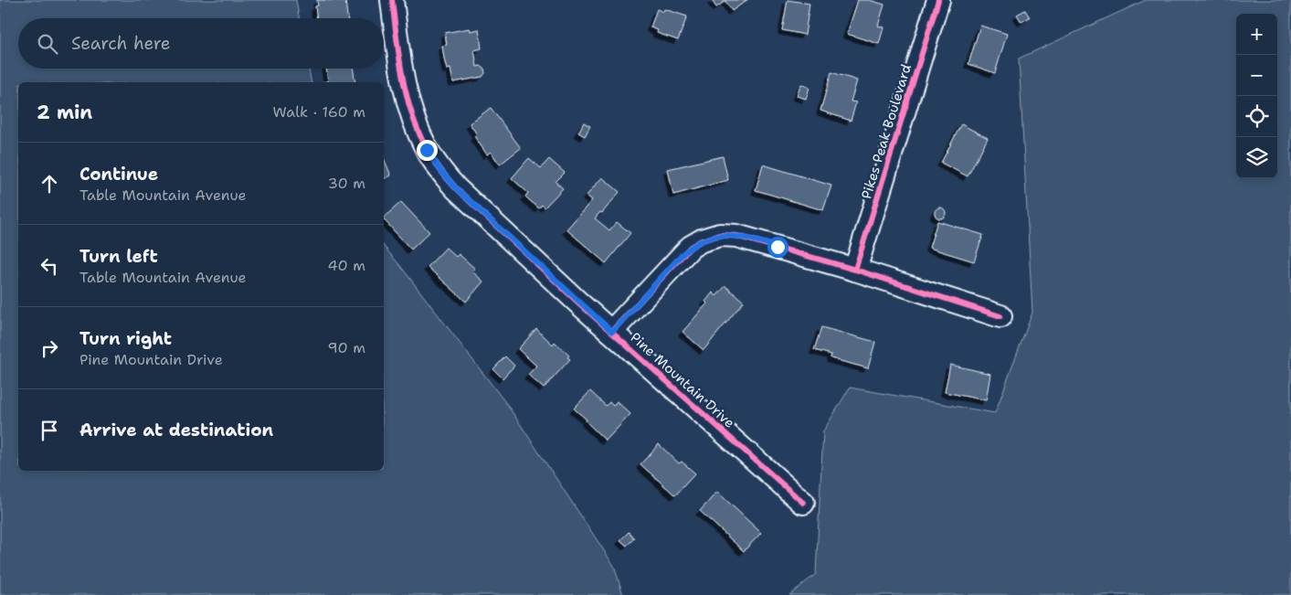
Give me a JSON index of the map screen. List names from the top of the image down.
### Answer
{
  "streets": {
    "street": ["Pikes Peak Boulevard", "Pine Mountain Drive"]
  },
  "page": {
    "map_buttons": ["+", "−"],
    "search": "Search here",
    "heading": ["2 min", "Walk · 160 m"],
    "list": [
      ["Continue", "Table Mountain Avenue", "30 m"],
      ["Turn left", "Table Mountain Avenue", "40 m"],
      ["Turn right", "Pine Mountain Drive", "90 m"],
      "Arrive at destination"
    ]
  }
}
